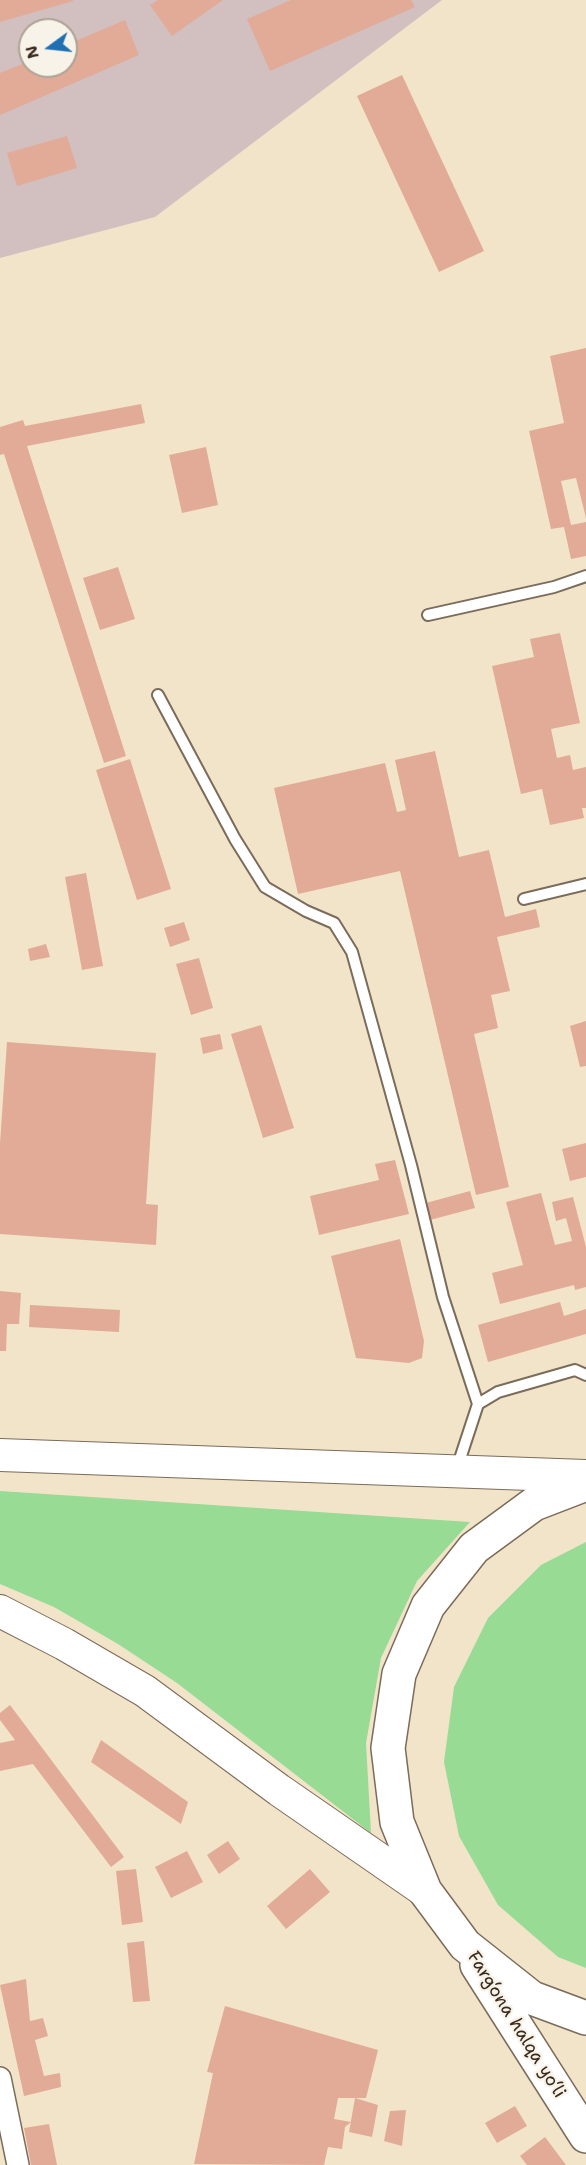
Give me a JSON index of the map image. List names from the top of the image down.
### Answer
{
  "streets": {
    "highway": ["Farg‘ona halqa yo‘li"]
  },
  "north": "left"
}
